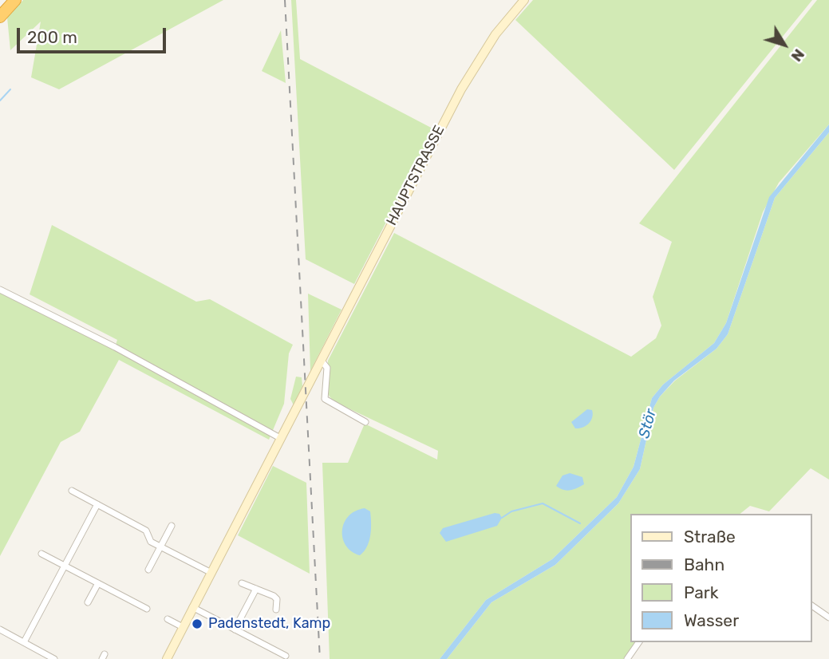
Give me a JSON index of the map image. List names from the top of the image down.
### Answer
{
  "streets": {
    "street": ["HAUPTSTRASSE"]
  },
  "water": ["Stör"],
  "places": ["Padenstedt, Kamp"],
  "legend": [
    "Straße",
    "Bahn",
    "Park",
    "Wasser"
  ],
  "scale_bar": "200 m",
  "north": "bottom right"
}
